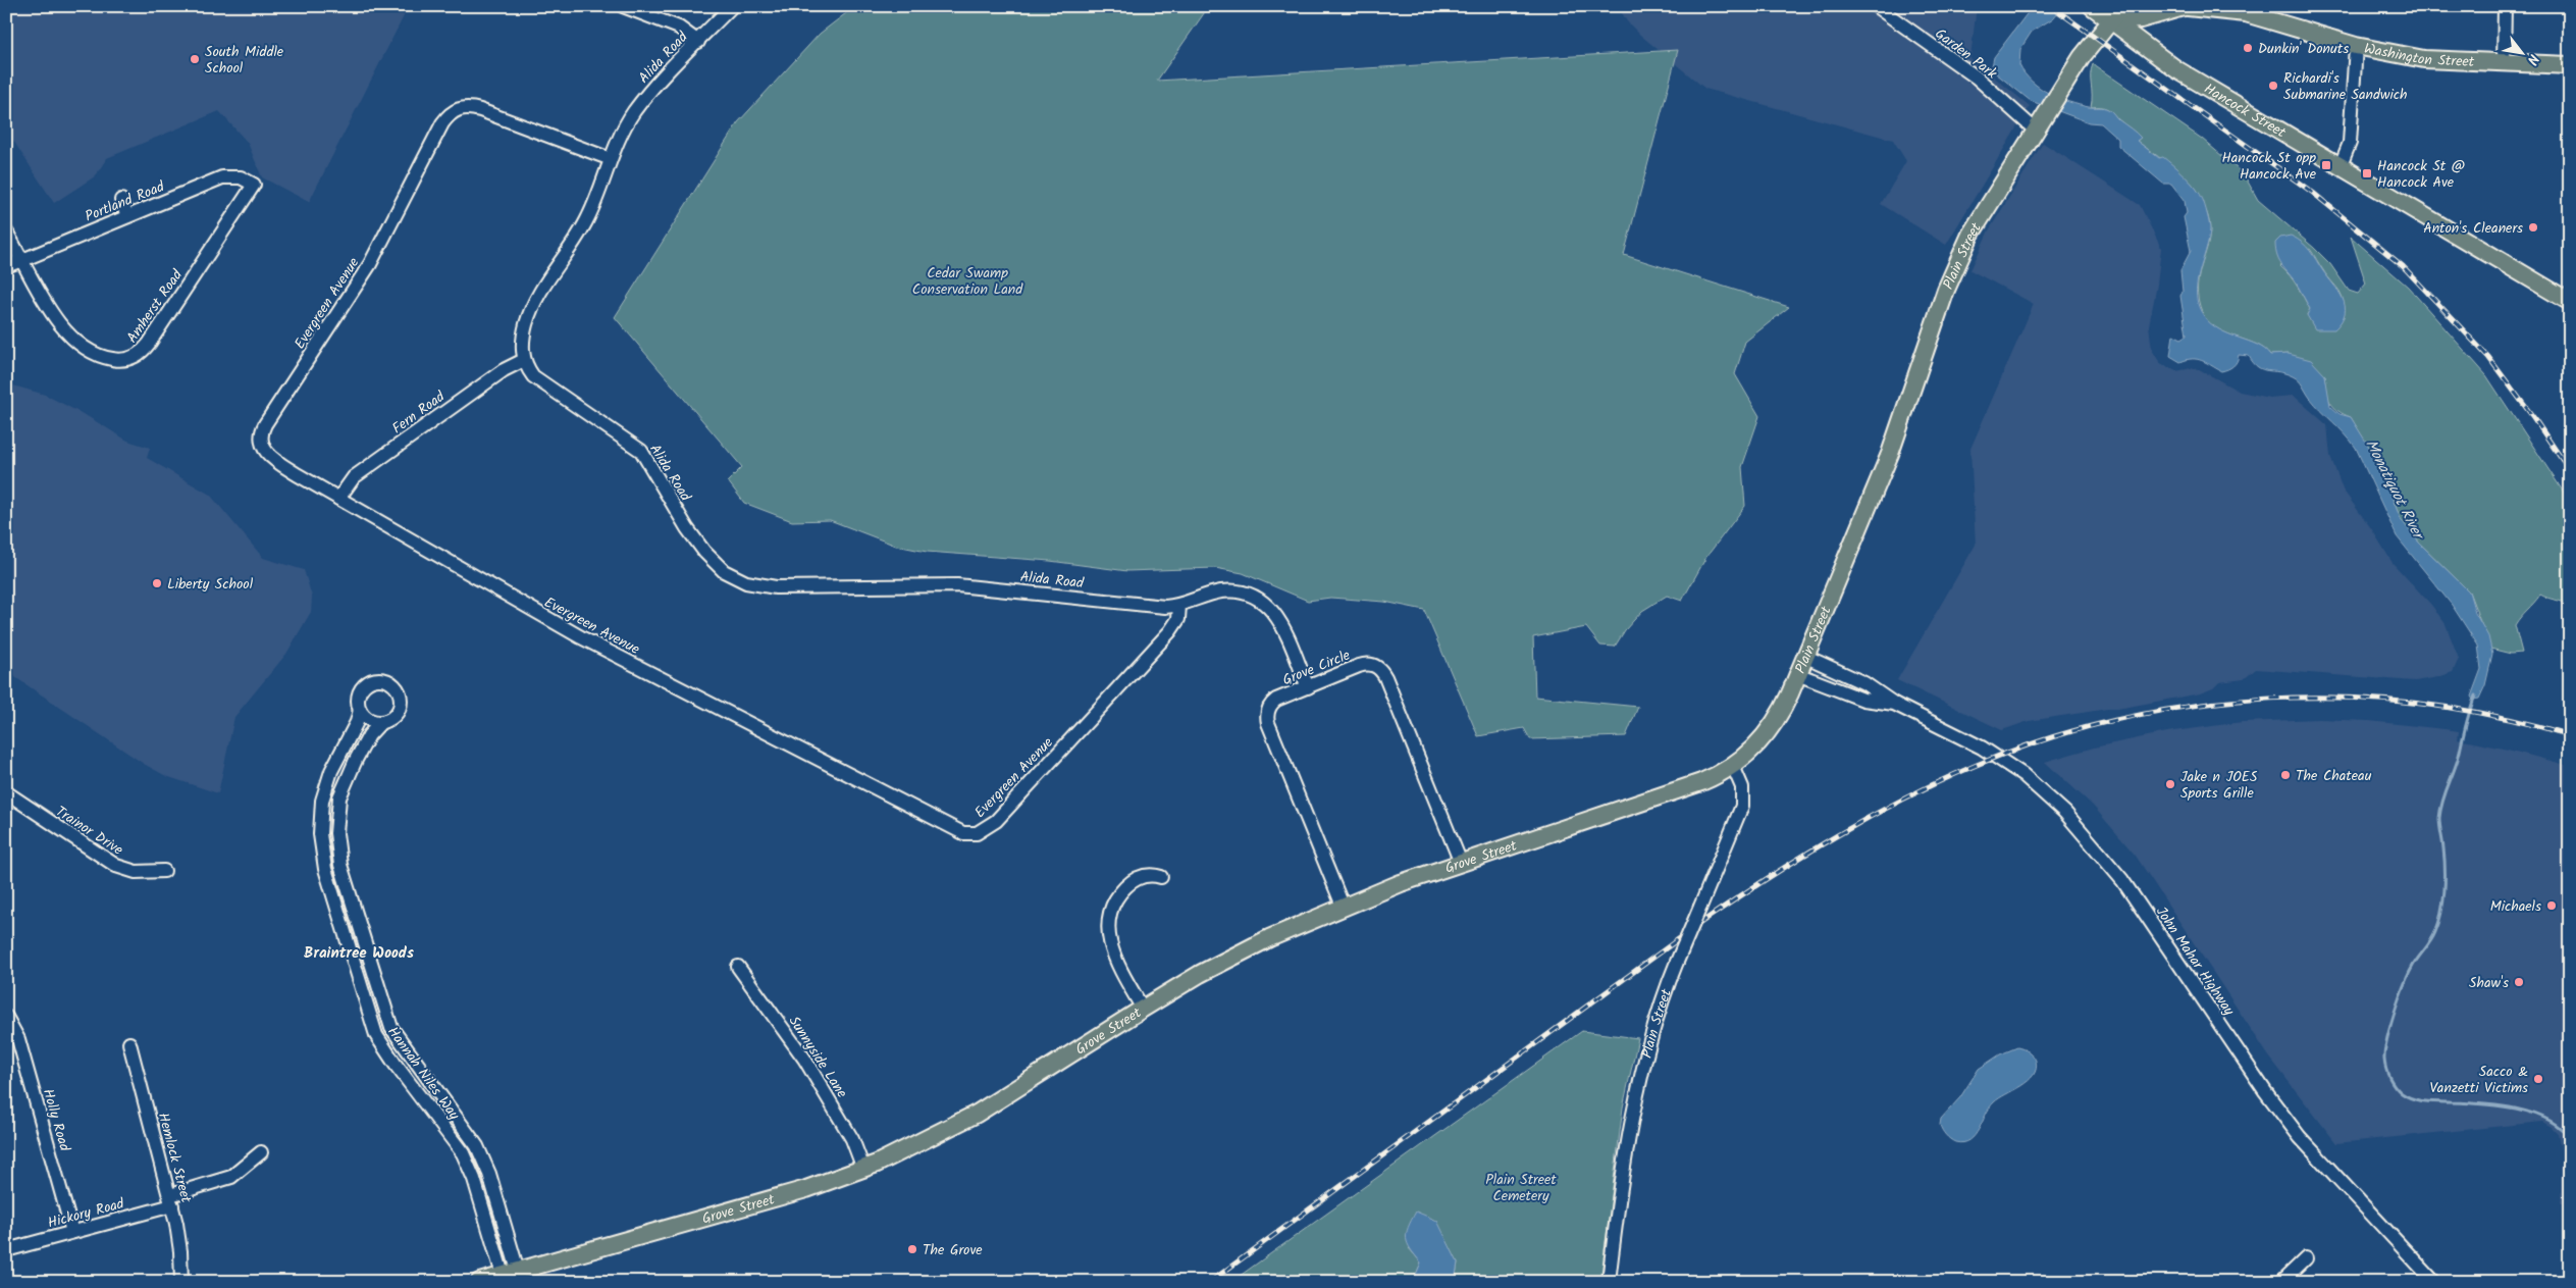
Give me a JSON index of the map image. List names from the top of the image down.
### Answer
{
  "streets": {
    "main road": [
      "Washington Street",
      "Hancock Street",
      "Plain Street",
      "Grove Street"
    ],
    "street": [
      "Garden Park",
      "Alida Road",
      "Portland Road",
      "Evergreen Avenue",
      "Amherst Road",
      "Fern Road",
      "Grove Circle",
      "Trainor Drive",
      "John Mahar Highway",
      "Sunnyside Lane",
      "Hannah Niles Way",
      "Holly Road",
      "Hemlock Street",
      "Hickory Road"
    ]
  },
  "crossings": [
    ["Garden Park", "Plain Street"],
    ["Washington Street", "Hancock Street"],
    ["Washington Street", "Plain Street"],
    ["Alida Road", "Evergreen Avenue"],
    ["Alida Road", "Fern Road"],
    ["Hancock Street", "Plain Street"],
    ["Portland Road", "Amherst Road"],
    ["Plain Street", "Grove Street"],
    ["Plain Street", "John Mahar Highway"],
    ["Evergreen Avenue", "Fern Road"],
    ["Grove Circle", "Grove Street"],
    ["Grove Street", "Sunnyside Lane"],
    ["Grove Street", "Hannah Niles Way"],
    ["Holly Road", "Hickory Road"],
    ["Hemlock Street", "Hickory Road"]
  ],
  "districts": ["Braintree Woods"],
  "water": ["Monatiquot River"],
  "parks": ["Cedar Swamp Conservation Land", "Plain Street Cemetery"],
  "places": {
    "other": [
      "Dunkin' Donuts",
      "South Middle School",
      "Richardi's Submarine Sandwich",
      "Anton's Cleaners",
      "Liberty School",
      "The Chateau",
      "Jake n JOES Sports Grille",
      "Michaels",
      "Shaw's",
      "Sacco & Vanzetti Victims",
      "The Grove"
    ],
    "transit": ["Hancock St opp Hancock Ave", "Hancock St @ Hancock Ave"]
  },
  "north": "bottom right"
}
